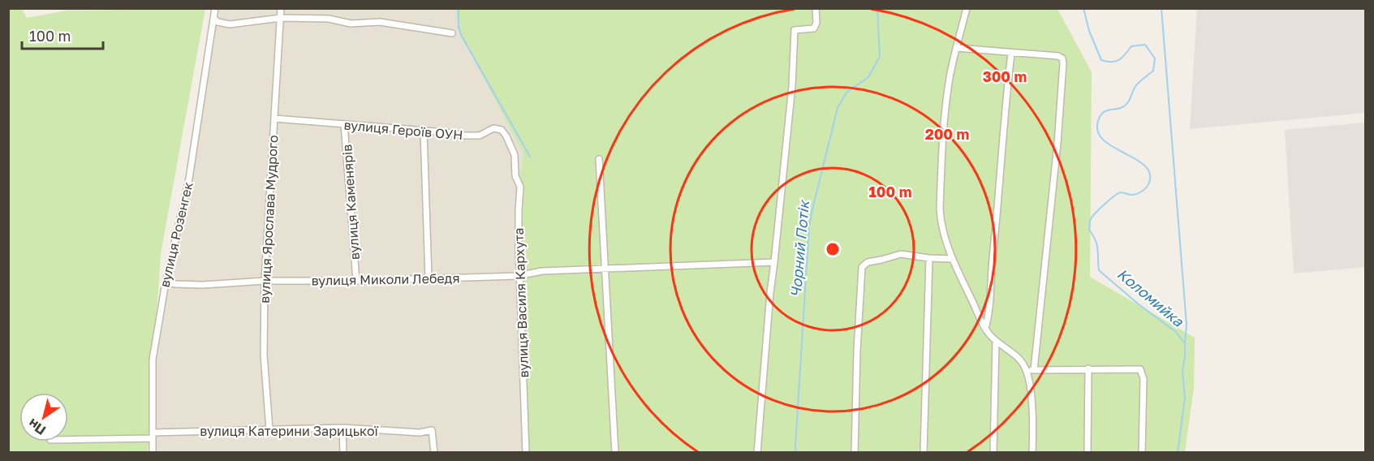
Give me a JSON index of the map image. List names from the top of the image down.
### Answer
{
  "streets": {
    "street": [
      "вулиця Героїв ОУН",
      "вулиця Каменярів",
      "вулиця Ярослава Мудрого",
      "вулиця Розенгек",
      "вулиця Миколи Лебедя",
      "вулиця Василя Кархута",
      "вулиця Катерини Зарицької"
    ]
  },
  "crossings": [
    ["вулиця Героїв ОУН", "вулиця Каменярів"],
    ["вулиця Героїв ОУН", "вулиця Ярослава Мудрого"],
    ["вулиця Героїв ОУН", "вулиця Василя Кархута"],
    ["вулиця Каменярів", "вулиця Миколи Лебедя"],
    ["вулиця Ярослава Мудрого", "вулиця Миколи Лебедя"],
    ["вулиця Ярослава Мудрого", "вулиця Катерини Зарицької"],
    ["вулиця Розенгек", "вулиця Миколи Лебедя"],
    ["вулиця Розенгек", "вулиця Катерини Зарицької"],
    ["вулиця Миколи Лебедя", "вулиця Василя Кархута"]
  ],
  "water": ["Чорний Потік", "Коломийка"],
  "scale_bar": "100 m",
  "north": "bottom left",
  "rings": ["300 m", "200 m", "100 m"]
}
